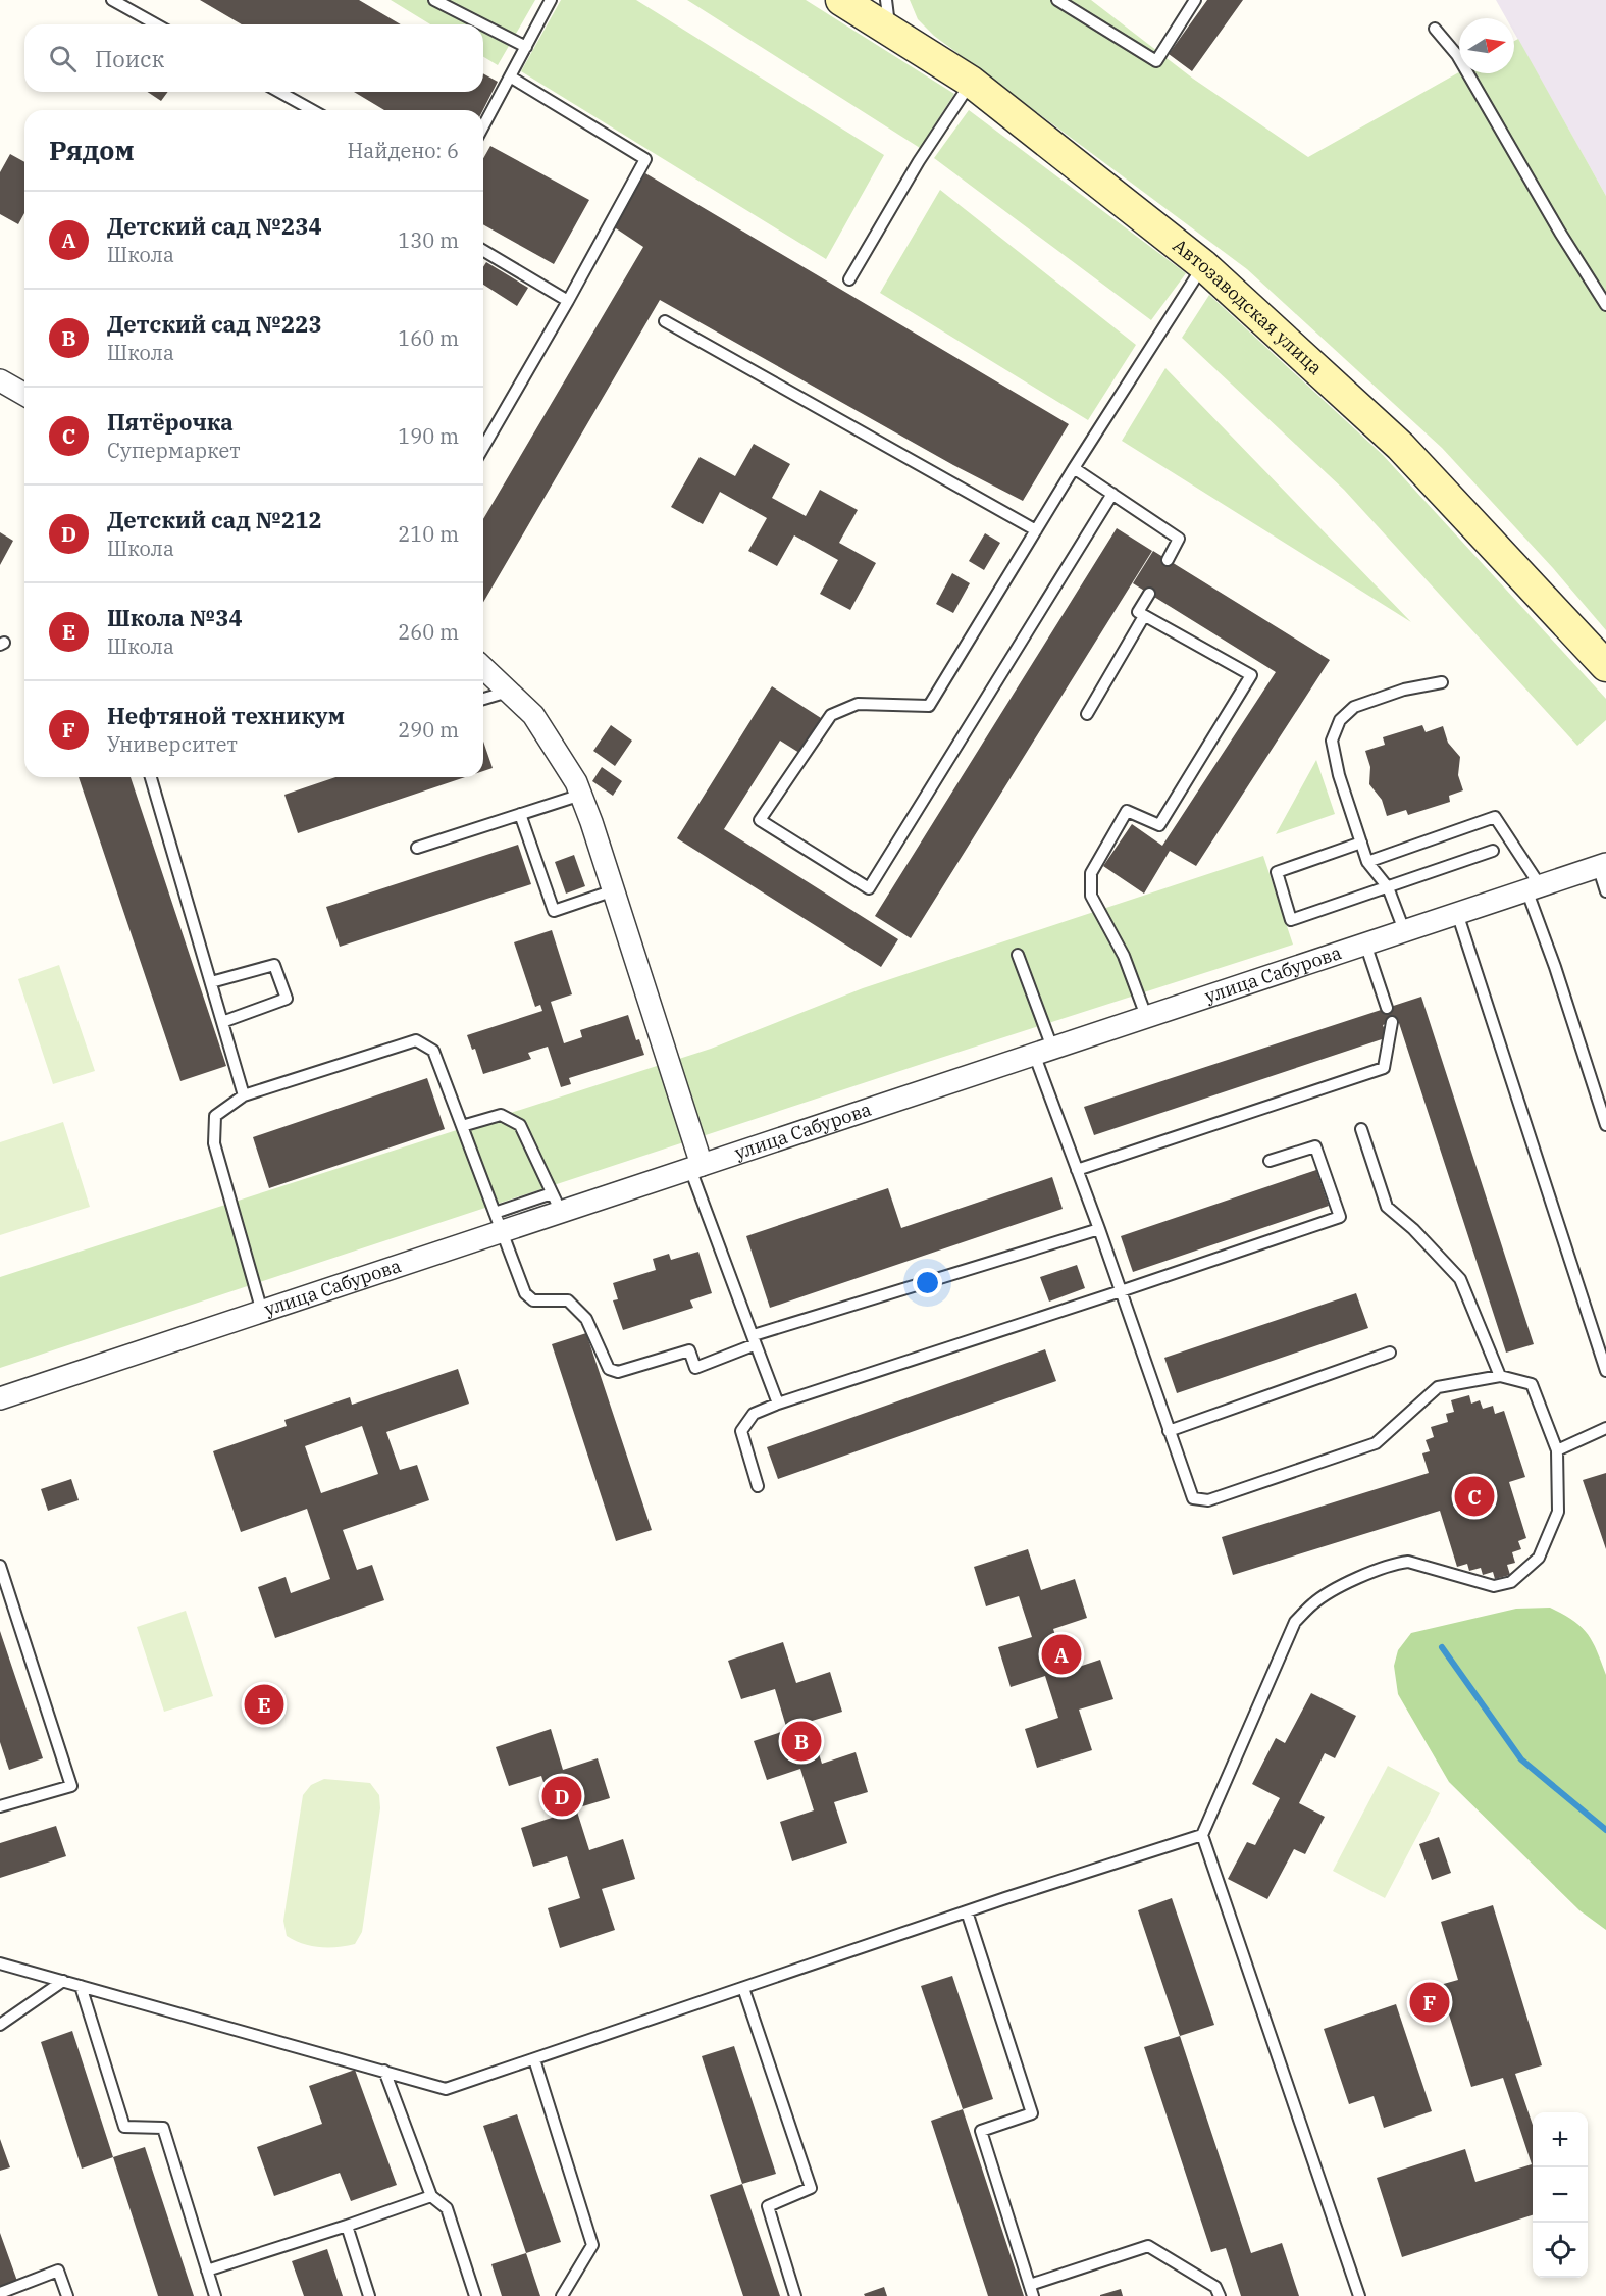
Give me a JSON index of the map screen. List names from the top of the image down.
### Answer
{
  "streets": {
    "main road": ["Автозаводская улица"],
    "street": ["улица Сабурова"]
  },
  "north": "right",
  "page": {
    "search": "Поиск",
    "heading": ["Рядом", "Найдено: 6"],
    "list": [
      {
        "mark": "A",
        "name": "Детский сад №234",
        "note": "Школа",
        "value": "130 m"
      },
      {
        "mark": "B",
        "name": "Детский сад №223",
        "note": "Школа",
        "value": "160 m"
      },
      {
        "mark": "C",
        "name": "Пятёрочка",
        "note": "Супермаркет",
        "value": "190 m"
      },
      {
        "mark": "D",
        "name": "Детский сад №212",
        "note": "Школа",
        "value": "210 m"
      },
      {
        "mark": "E",
        "name": "Школа №34",
        "note": "Школа",
        "value": "260 m"
      },
      {
        "mark": "F",
        "name": "Нефтяной техникум",
        "note": "Университет",
        "value": "290 m"
      }
    ],
    "pins": [
      "C",
      "A",
      "E",
      "B",
      "D",
      "F"
    ],
    "map_buttons": ["+", "−"]
  }
}
